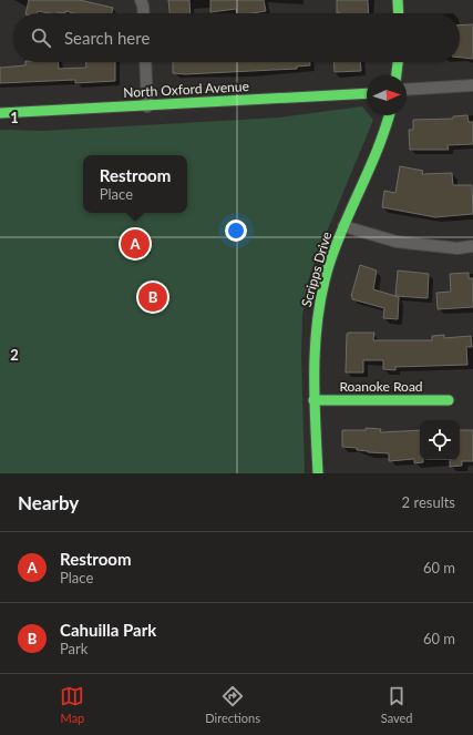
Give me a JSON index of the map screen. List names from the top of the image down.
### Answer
{
  "streets": {
    "street": ["North Oxford Avenue", "Scripps Drive", "Roanoke Road"]
  },
  "crossings": [
    ["Scripps Drive", "Roanoke Road"]
  ],
  "north": "right",
  "page": {
    "search": "Search here",
    "popup": ["Restroom", "Place"],
    "pins": ["A", "B"],
    "heading": ["Nearby", "2 results"],
    "list": [
      {
        "mark": "A",
        "name": "Restroom",
        "note": "Place",
        "value": "60 m"
      },
      {
        "mark": "B",
        "name": "Cahuilla Park",
        "note": "Park",
        "value": "60 m"
      }
    ],
    "nav": ["Map", "Directions", "Saved"]
  },
  "grid": {
    "rows": ["1", "2"]
  }
}
